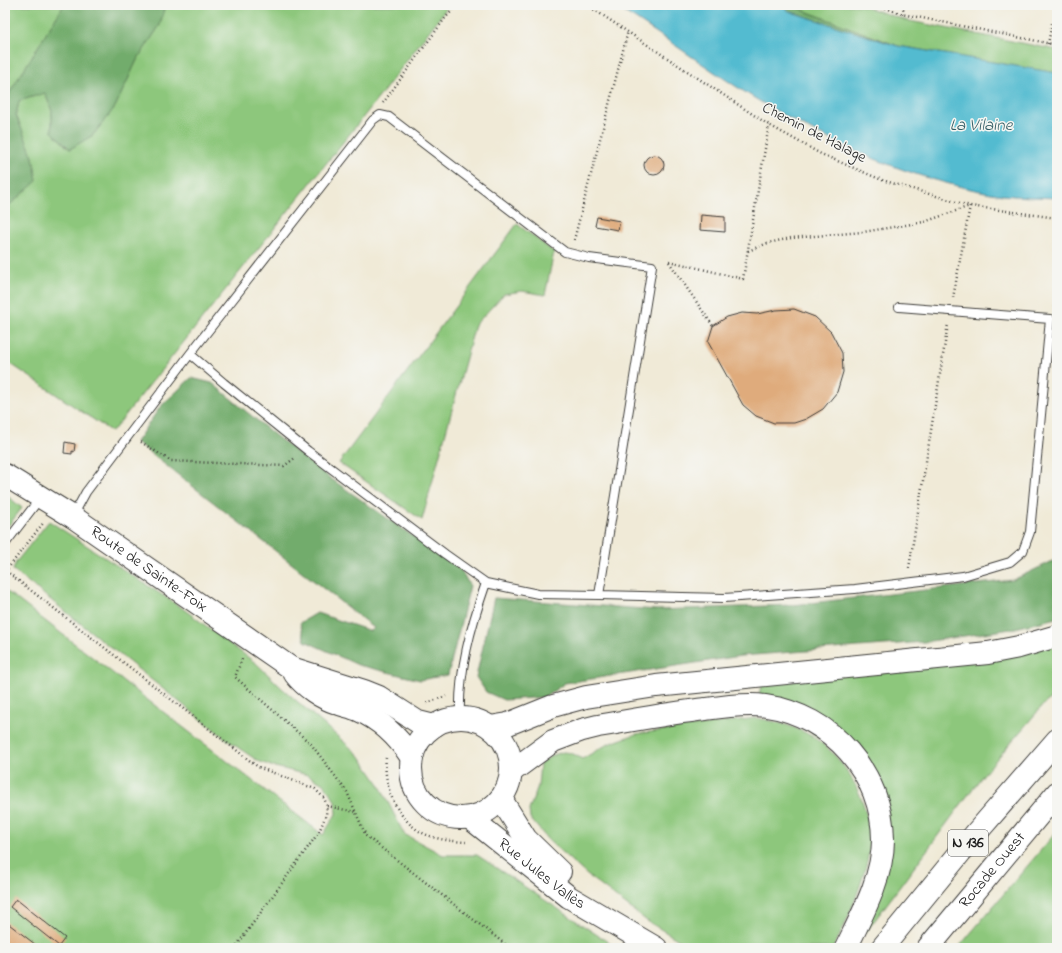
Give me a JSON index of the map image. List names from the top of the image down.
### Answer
{
  "streets": {
    "main road": [
      "Route de Sainte-Foix",
      "N 136",
      "Rocade Ouest",
      "Rue Jules Vallès"
    ],
    "path": ["Chemin de Halage"]
  },
  "crossings": [
    ["Route de Sainte-Foix", "Rue Jules Vallès"]
  ],
  "water": ["La Vilaine"]
}
